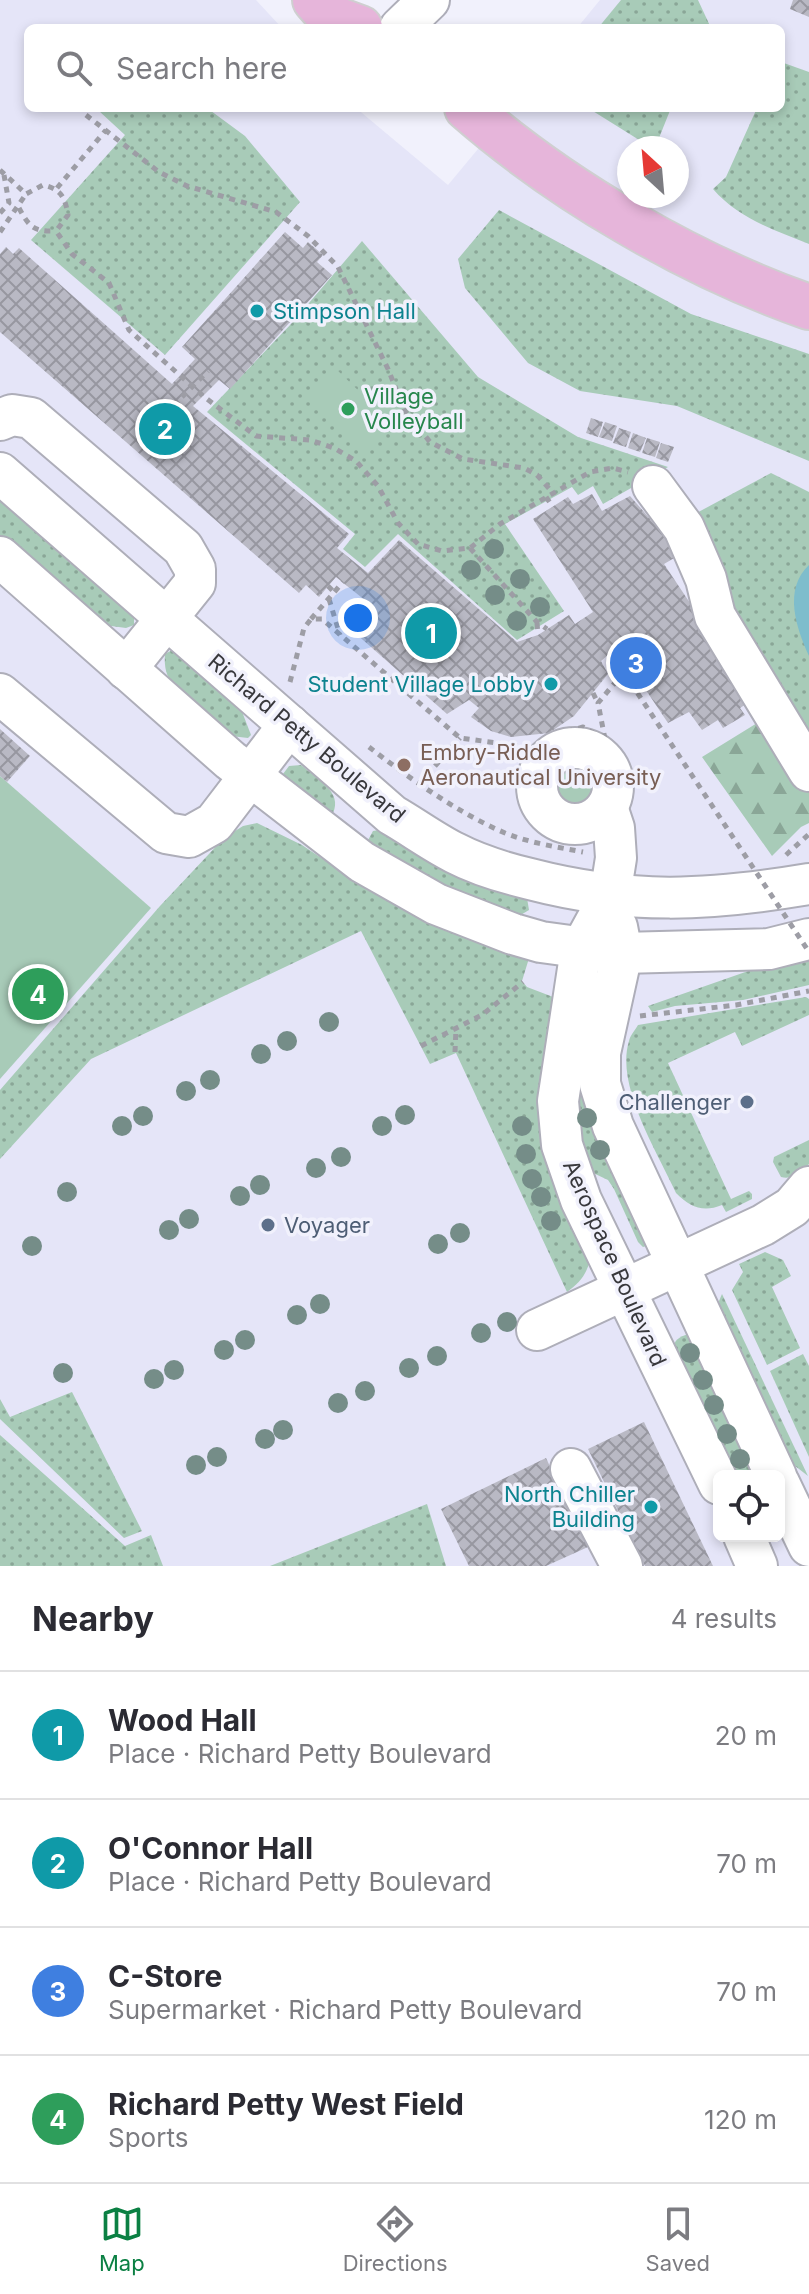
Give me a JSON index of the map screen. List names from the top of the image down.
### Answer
{
  "streets": {
    "street": ["Richard Petty Boulevard", "Aerospace Boulevard"]
  },
  "crossings": [
    ["Richard Petty Boulevard", "Aerospace Boulevard"]
  ],
  "places": [
    "Stimpson Hall",
    "Village Volleyball",
    "Student Village Lobby",
    "Embry-Riddle Aeronautical University",
    "Challenger",
    "Voyager",
    "North Chiller Building"
  ],
  "north": "top left",
  "page": {
    "search": "Search here",
    "pins": [
      "2",
      "1",
      "3",
      "4"
    ],
    "heading": ["Nearby", "4 results"],
    "list": [
      {
        "mark": "1",
        "name": "Wood Hall",
        "note": "Place · Richard Petty Boulevard",
        "value": "20 m"
      },
      {
        "mark": "2",
        "name": "O'Connor Hall",
        "note": "Place · Richard Petty Boulevard",
        "value": "70 m"
      },
      {
        "mark": "3",
        "name": "C-Store",
        "note": "Supermarket · Richard Petty Boulevard",
        "value": "70 m"
      },
      {
        "mark": "4",
        "name": "Richard Petty West Field",
        "note": "Sports",
        "value": "120 m"
      }
    ],
    "nav": ["Map", "Directions", "Saved"]
  }
}
